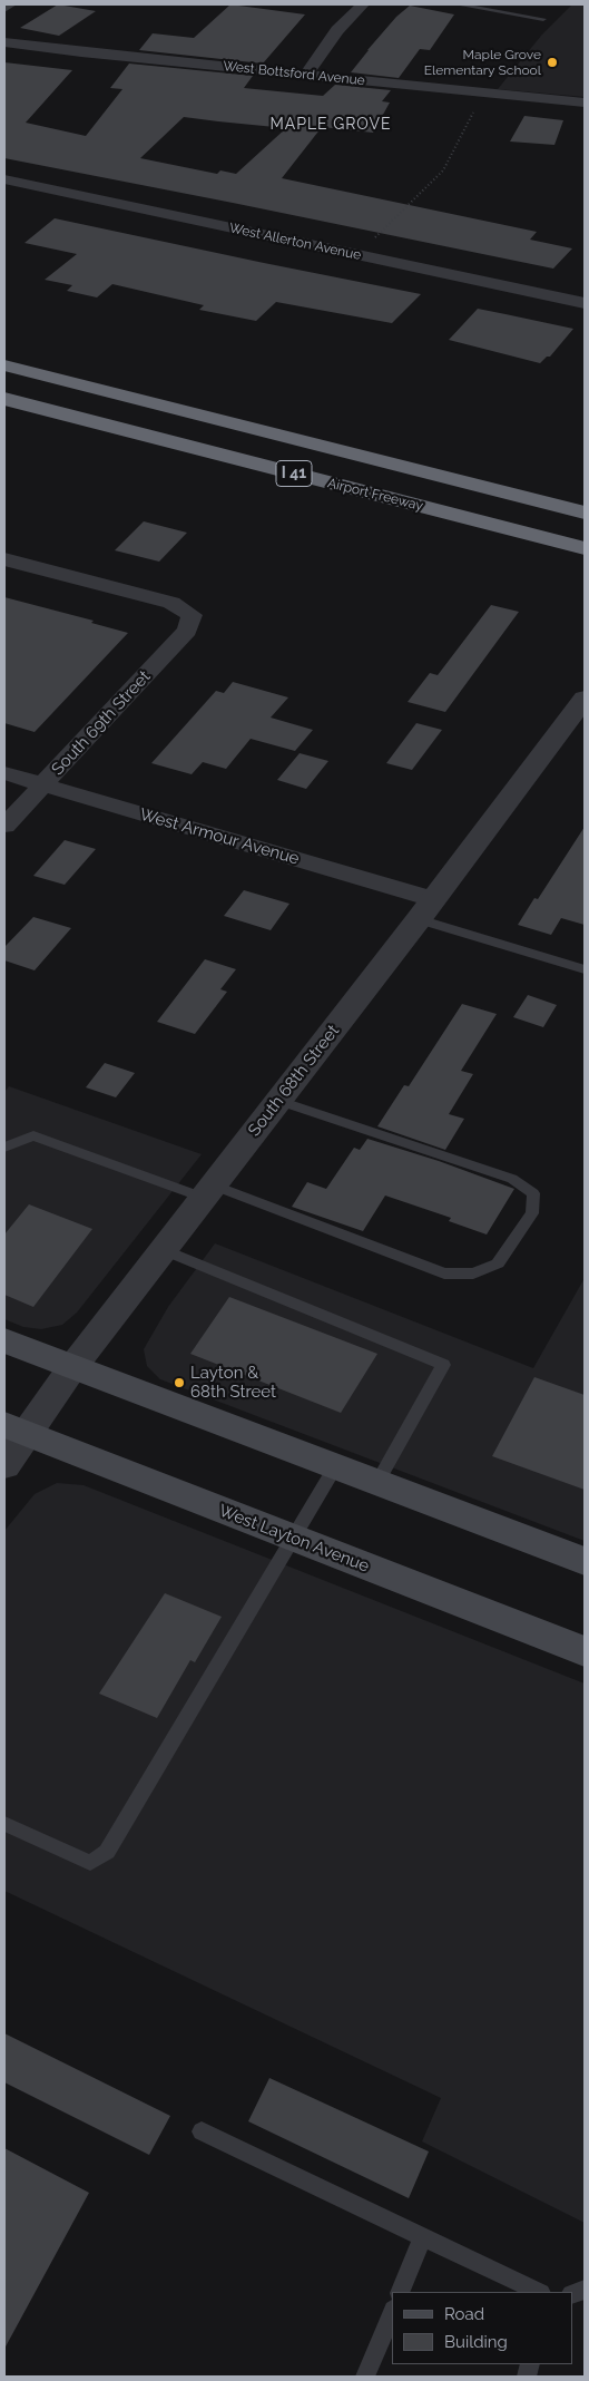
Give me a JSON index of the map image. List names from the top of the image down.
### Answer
{
  "streets": {
    "highway": ["I 41", "Airport Freeway"],
    "main road": ["West Layton Avenue"],
    "street": [
      "West Bottsford Avenue",
      "West Allerton Avenue",
      "South 69th Street",
      "West Armour Avenue",
      "South 68th Street"
    ]
  },
  "crossings": [
    ["South 69th Street", "West Armour Avenue"],
    ["West Armour Avenue", "South 68th Street"],
    ["South 68th Street", "West Layton Avenue"]
  ],
  "districts": ["MAPLE GROVE"],
  "places": ["Maple Grove Elementary School", "Layton & 68th Street"],
  "legend": ["Road", "Building"]
}
